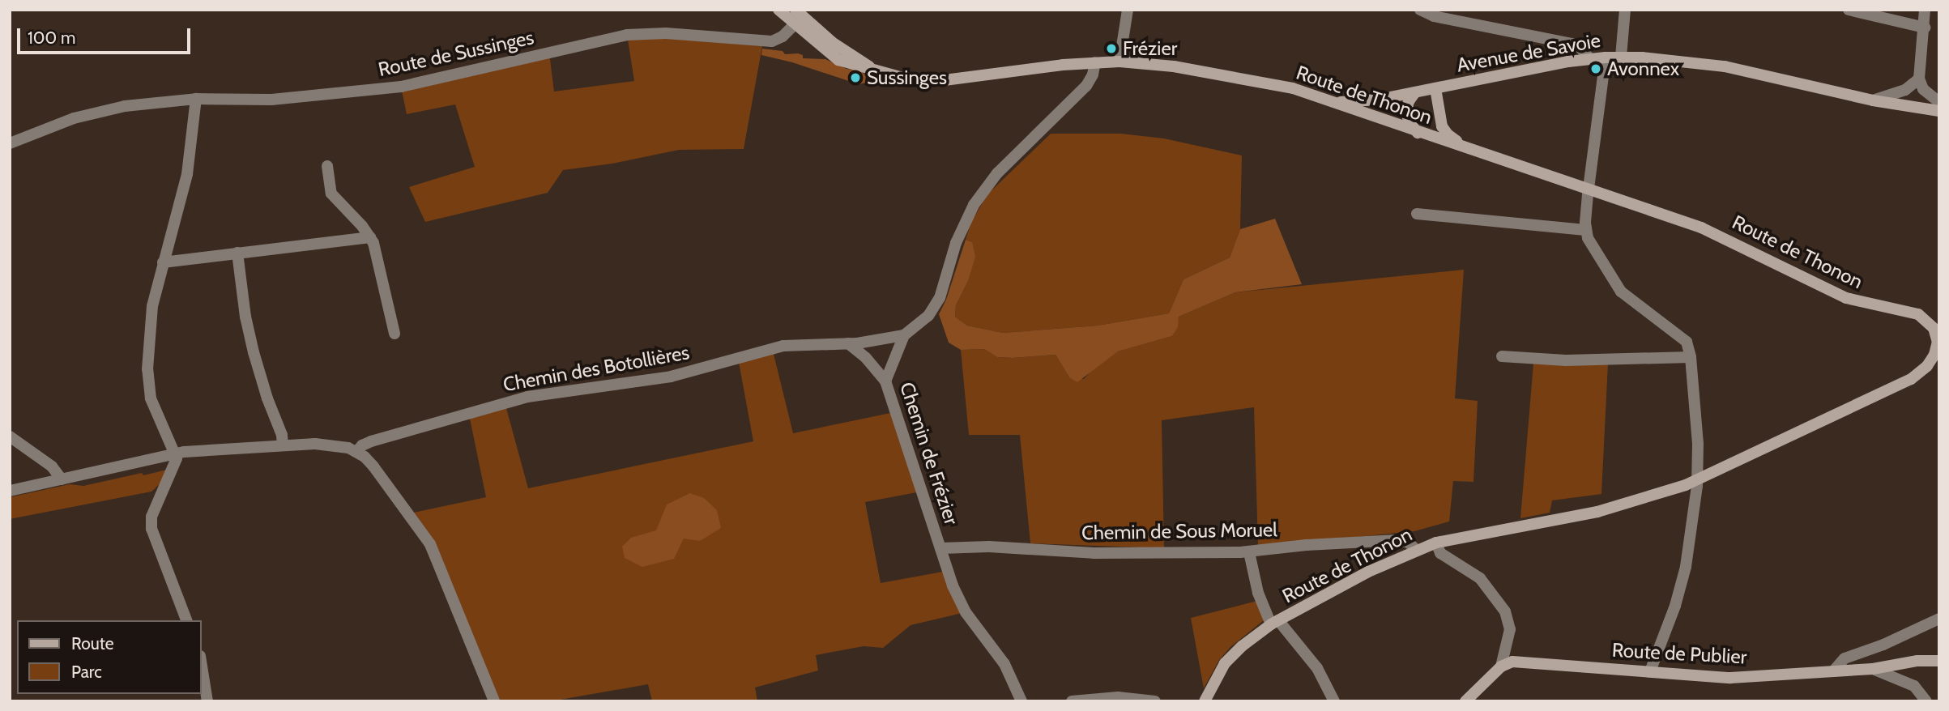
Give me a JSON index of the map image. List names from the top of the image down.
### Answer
{
  "streets": {
    "street": [
      "Avenue de Savoie",
      "Route de Sussinges",
      "Route de Thonon",
      "Chemin des Botollières",
      "Chemin de Frézier",
      "Chemin de Sous Moruel",
      "Route de Publier"
    ]
  },
  "crossings": [
    ["Avenue de Savoie", "Route de Thonon"],
    ["Route de Sussinges", "Route de Thonon"],
    ["Route de Thonon", "Chemin de Frézier"],
    ["Route de Thonon", "Chemin de Sous Moruel"],
    ["Chemin des Botollières", "Chemin de Frézier"],
    ["Chemin de Frézier", "Chemin de Sous Moruel"]
  ],
  "places": ["Frézier", "Avonnex", "Sussinges"],
  "legend": ["Route", "Parc"],
  "scale_bar": "100 m"
}
